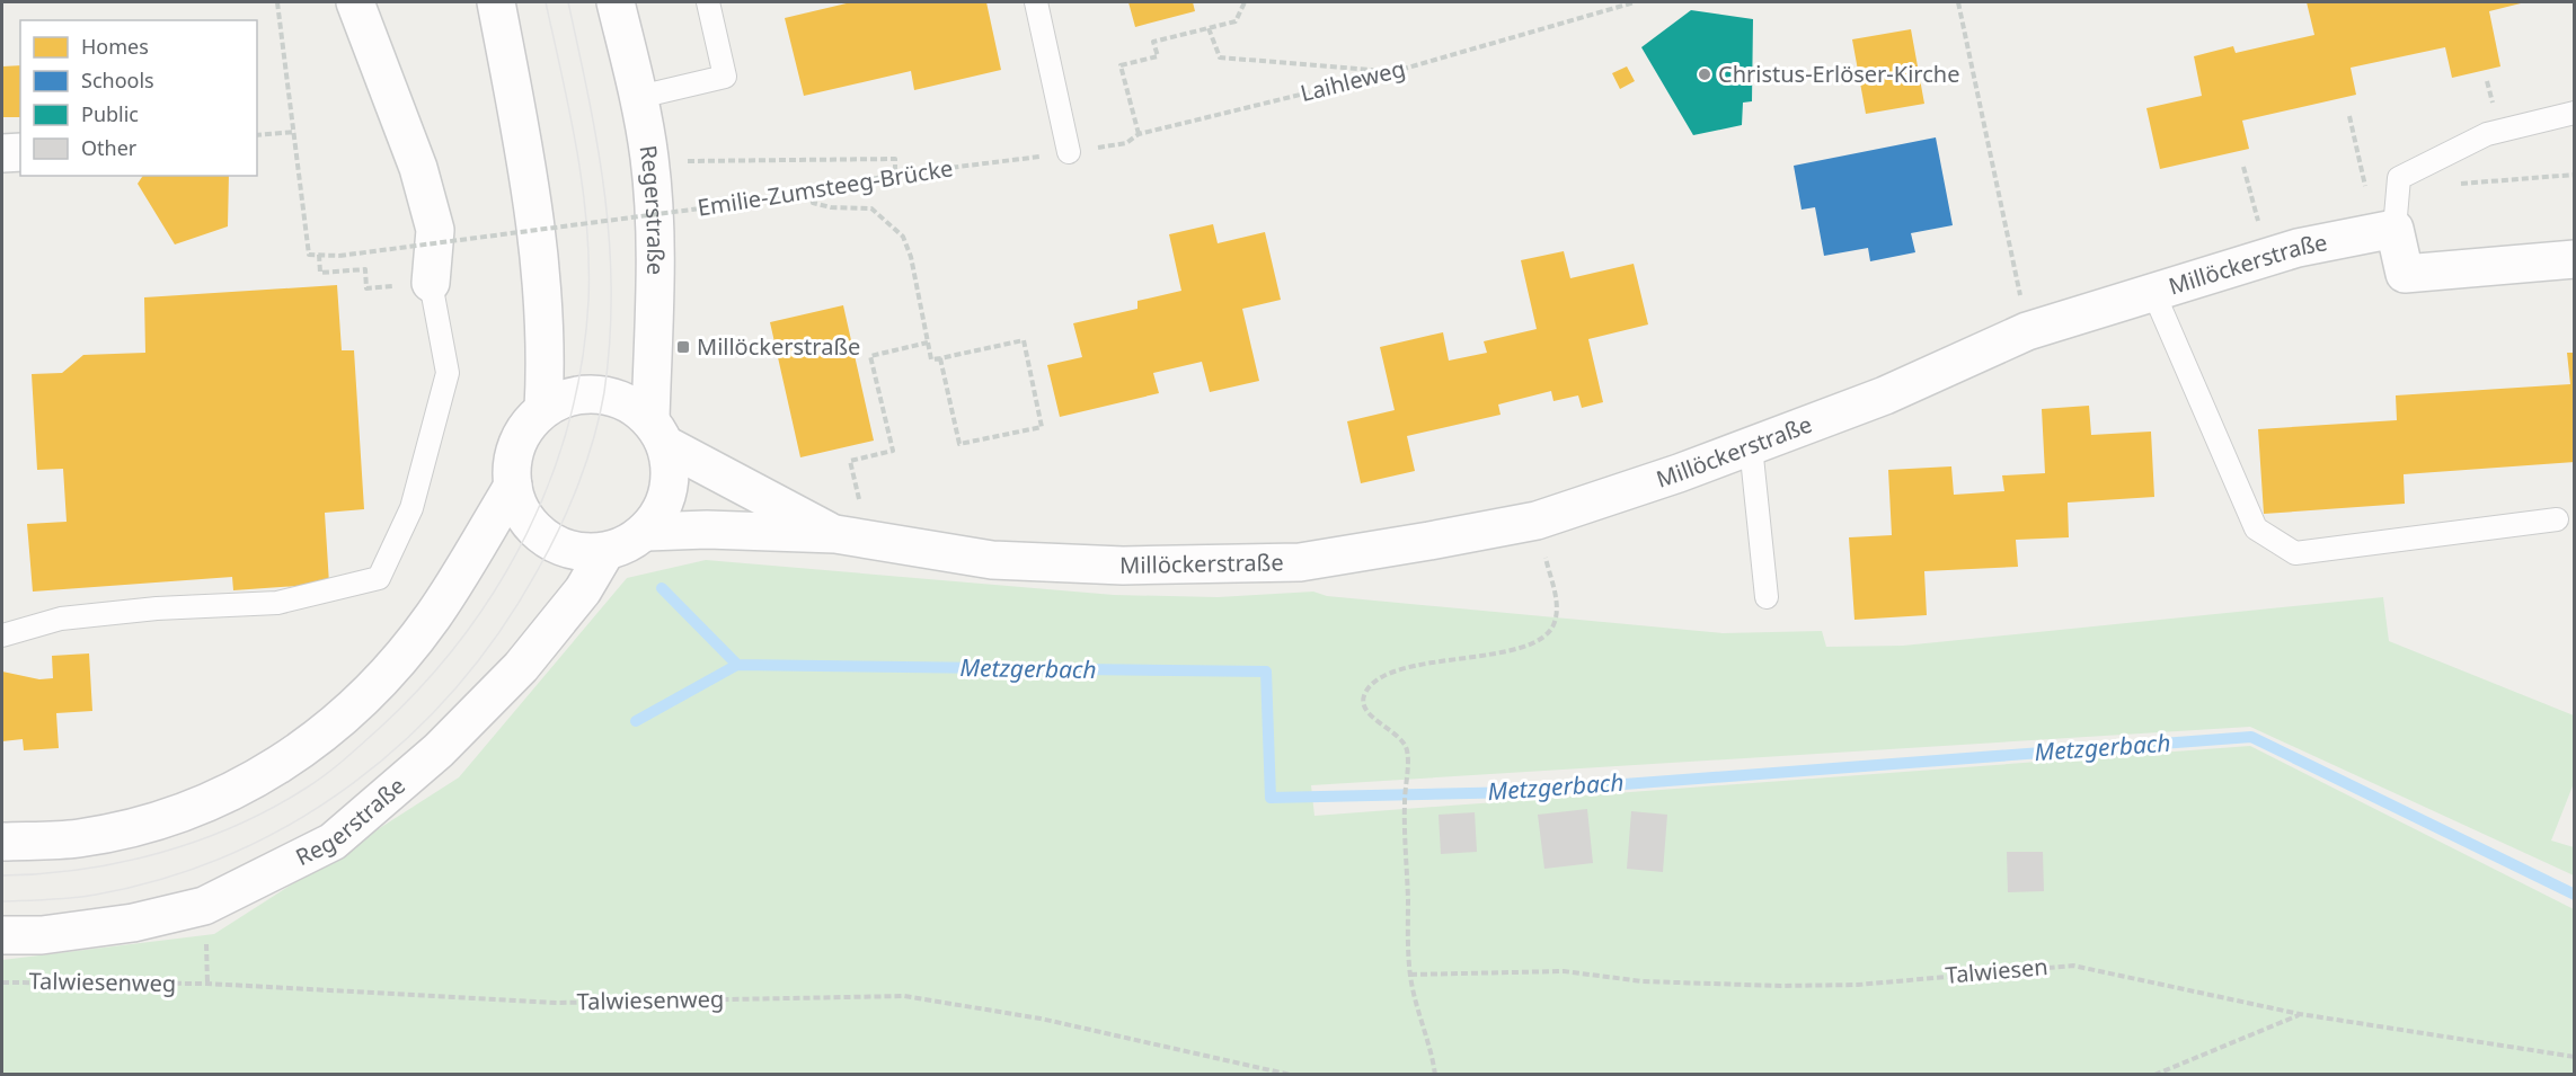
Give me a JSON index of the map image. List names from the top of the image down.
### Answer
{
  "streets": {
    "main road": ["Regerstraße", "Millöckerstraße"],
    "path": [
      "Laihleweg",
      "Emilie-Zumsteeg-Brücke",
      "Talwiesen",
      "Talwiesenweg"
    ]
  },
  "crossings": [
    ["Laihleweg", "Emilie-Zumsteeg-Brücke"],
    ["Regerstraße", "Millöckerstraße"]
  ],
  "water": ["Metzgerbach"],
  "places": {
    "other": ["Christus-Erlöser-Kirche"],
    "transit": ["Millöckerstraße"]
  },
  "legend": [
    "Homes",
    "Schools",
    "Public",
    "Other"
  ]
}
